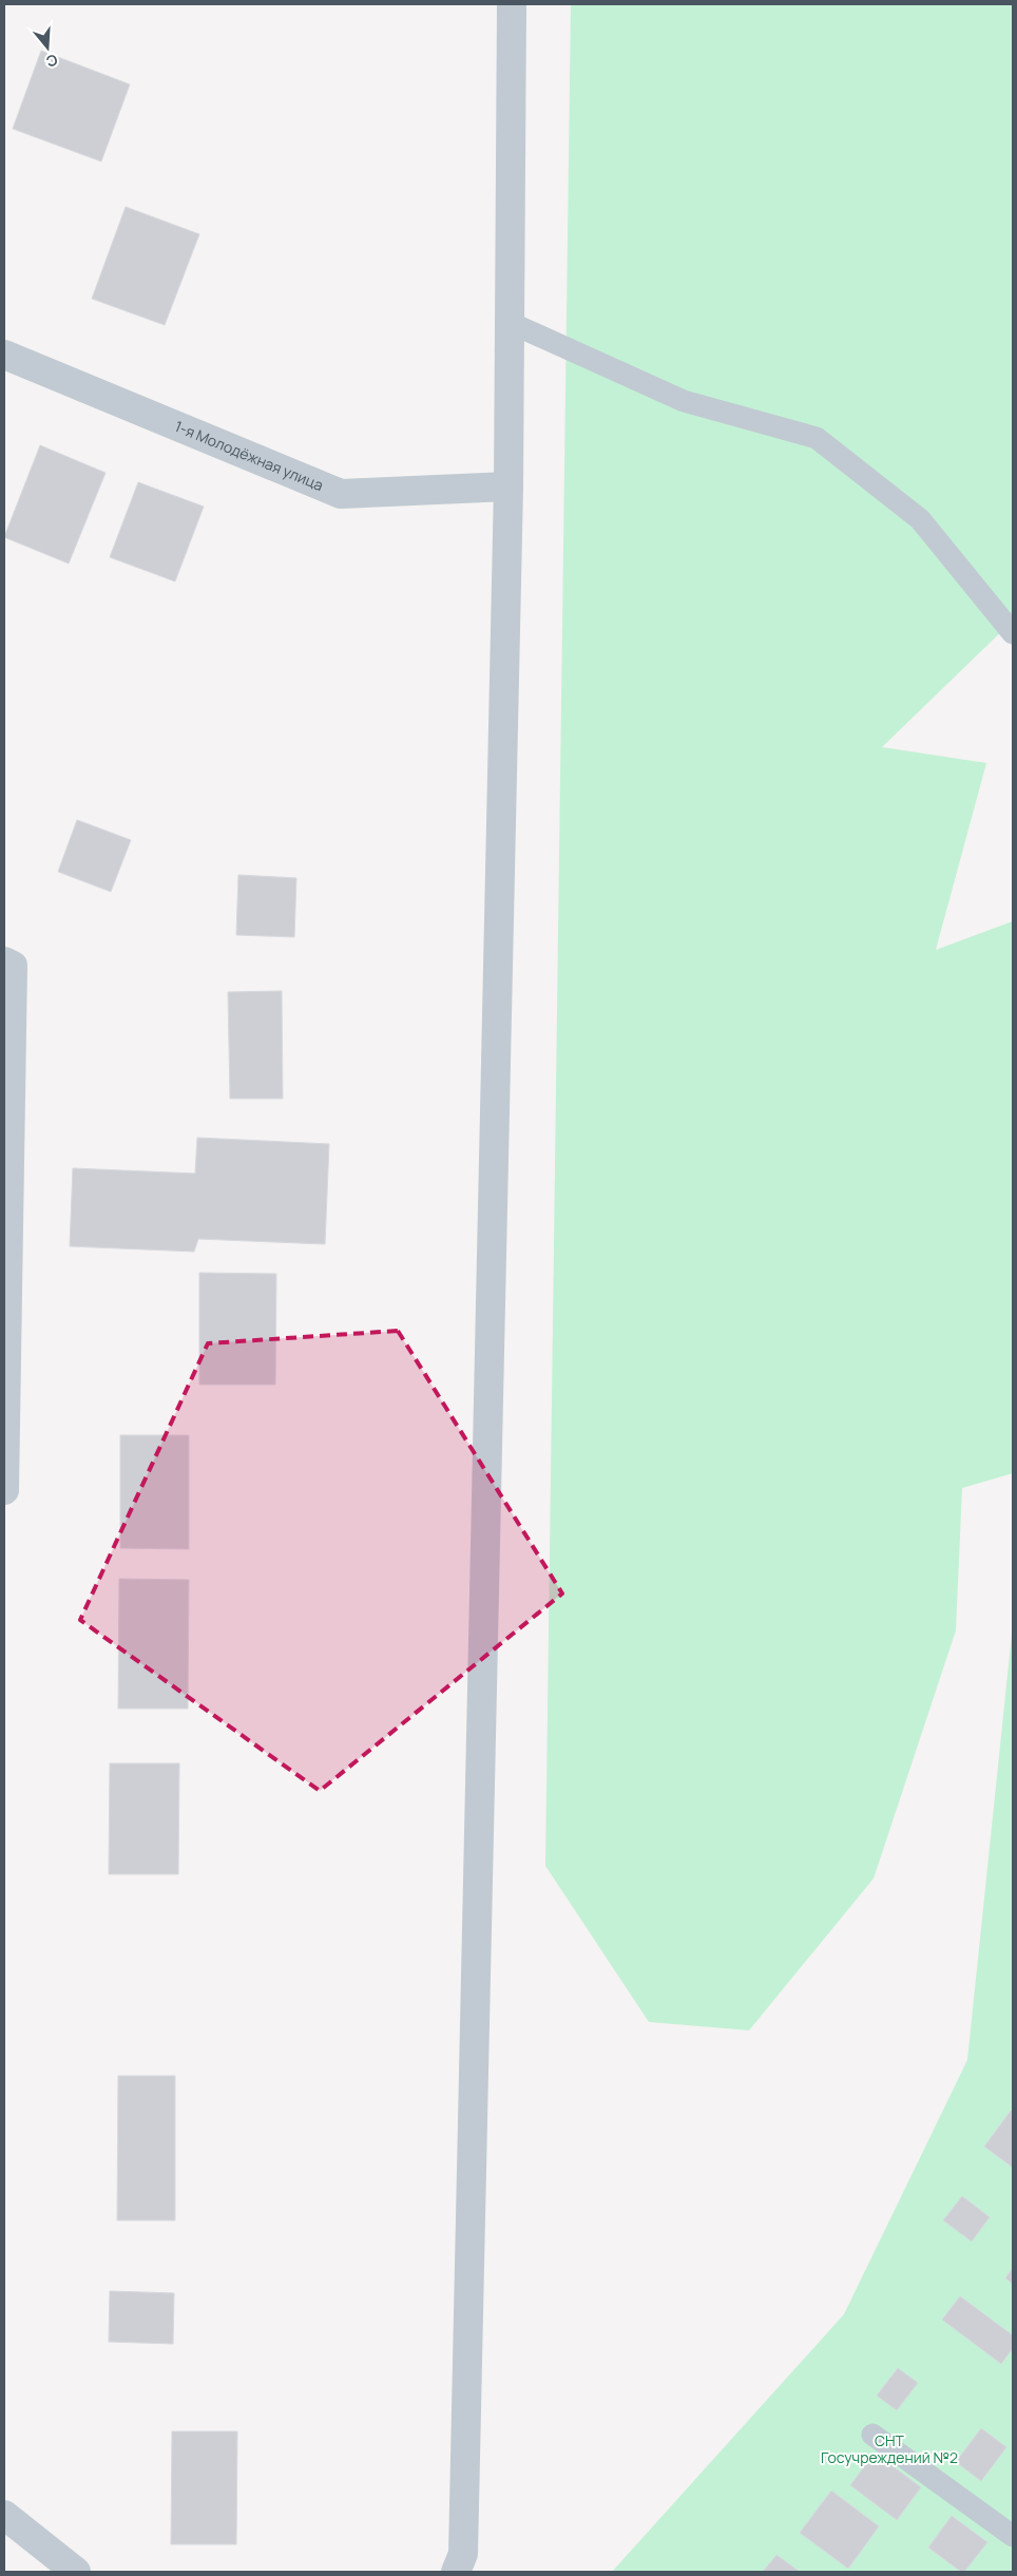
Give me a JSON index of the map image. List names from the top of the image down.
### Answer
{
  "streets": {
    "street": ["1-я Молодёжная улица"]
  },
  "parks": ["СНТ Госучреждений №2"],
  "north": "bottom"
}
